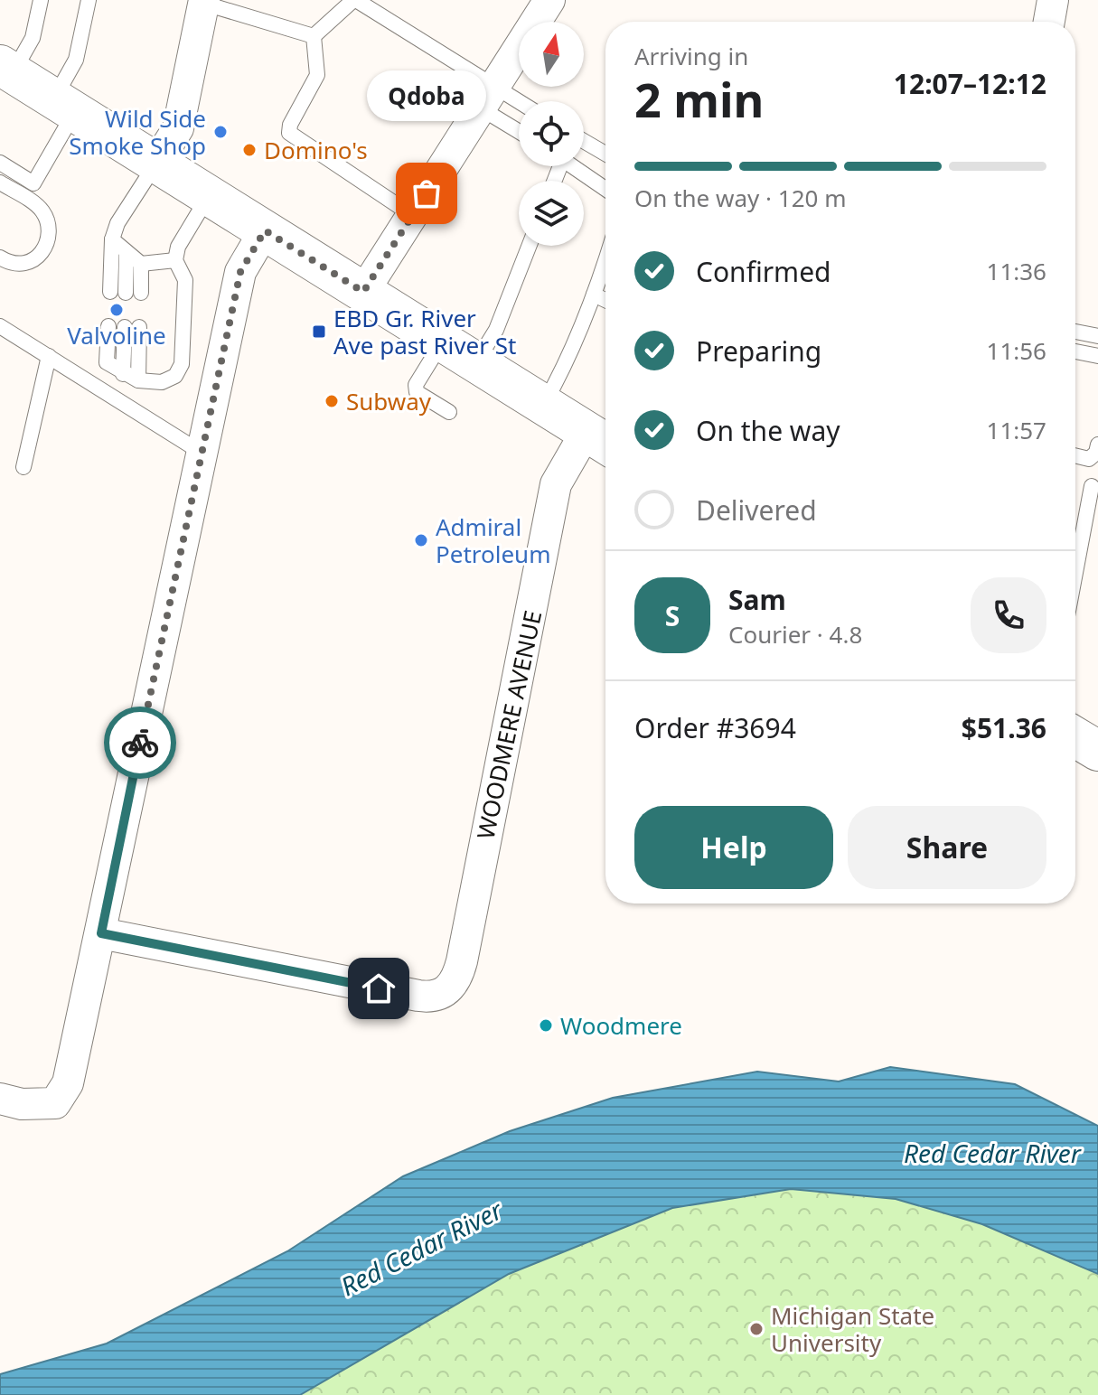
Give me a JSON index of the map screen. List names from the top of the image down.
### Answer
{
  "streets": {
    "street": ["WOODMERE AVENUE"]
  },
  "water": ["Red Cedar River"],
  "places": {
    "other": [
      "Wild Side Smoke Shop",
      "Domino's",
      "Qdoba",
      "Valvoline",
      "Subway",
      "Admiral Petroleum",
      "Woodmere",
      "Michigan State University"
    ],
    "transit": ["EBD Gr. River Ave past River St"]
  },
  "north": "top",
  "page": {
    "heading": ["2 min", "Arriving in", "12:07–12:12"],
    "panel": [
      "Sam",
      "Courier · 4.8",
      "Order #3694",
      "$51.36"
    ],
    "bubble": "Qdoba",
    "bar": "On the way · 120 m",
    "list": [
      ["Confirmed", "11:36"],
      ["Preparing", "11:56"],
      ["On the way", "11:57"],
      "Delivered"
    ],
    "round": "S",
    "buttons": ["Help", "Share"]
  }
}
